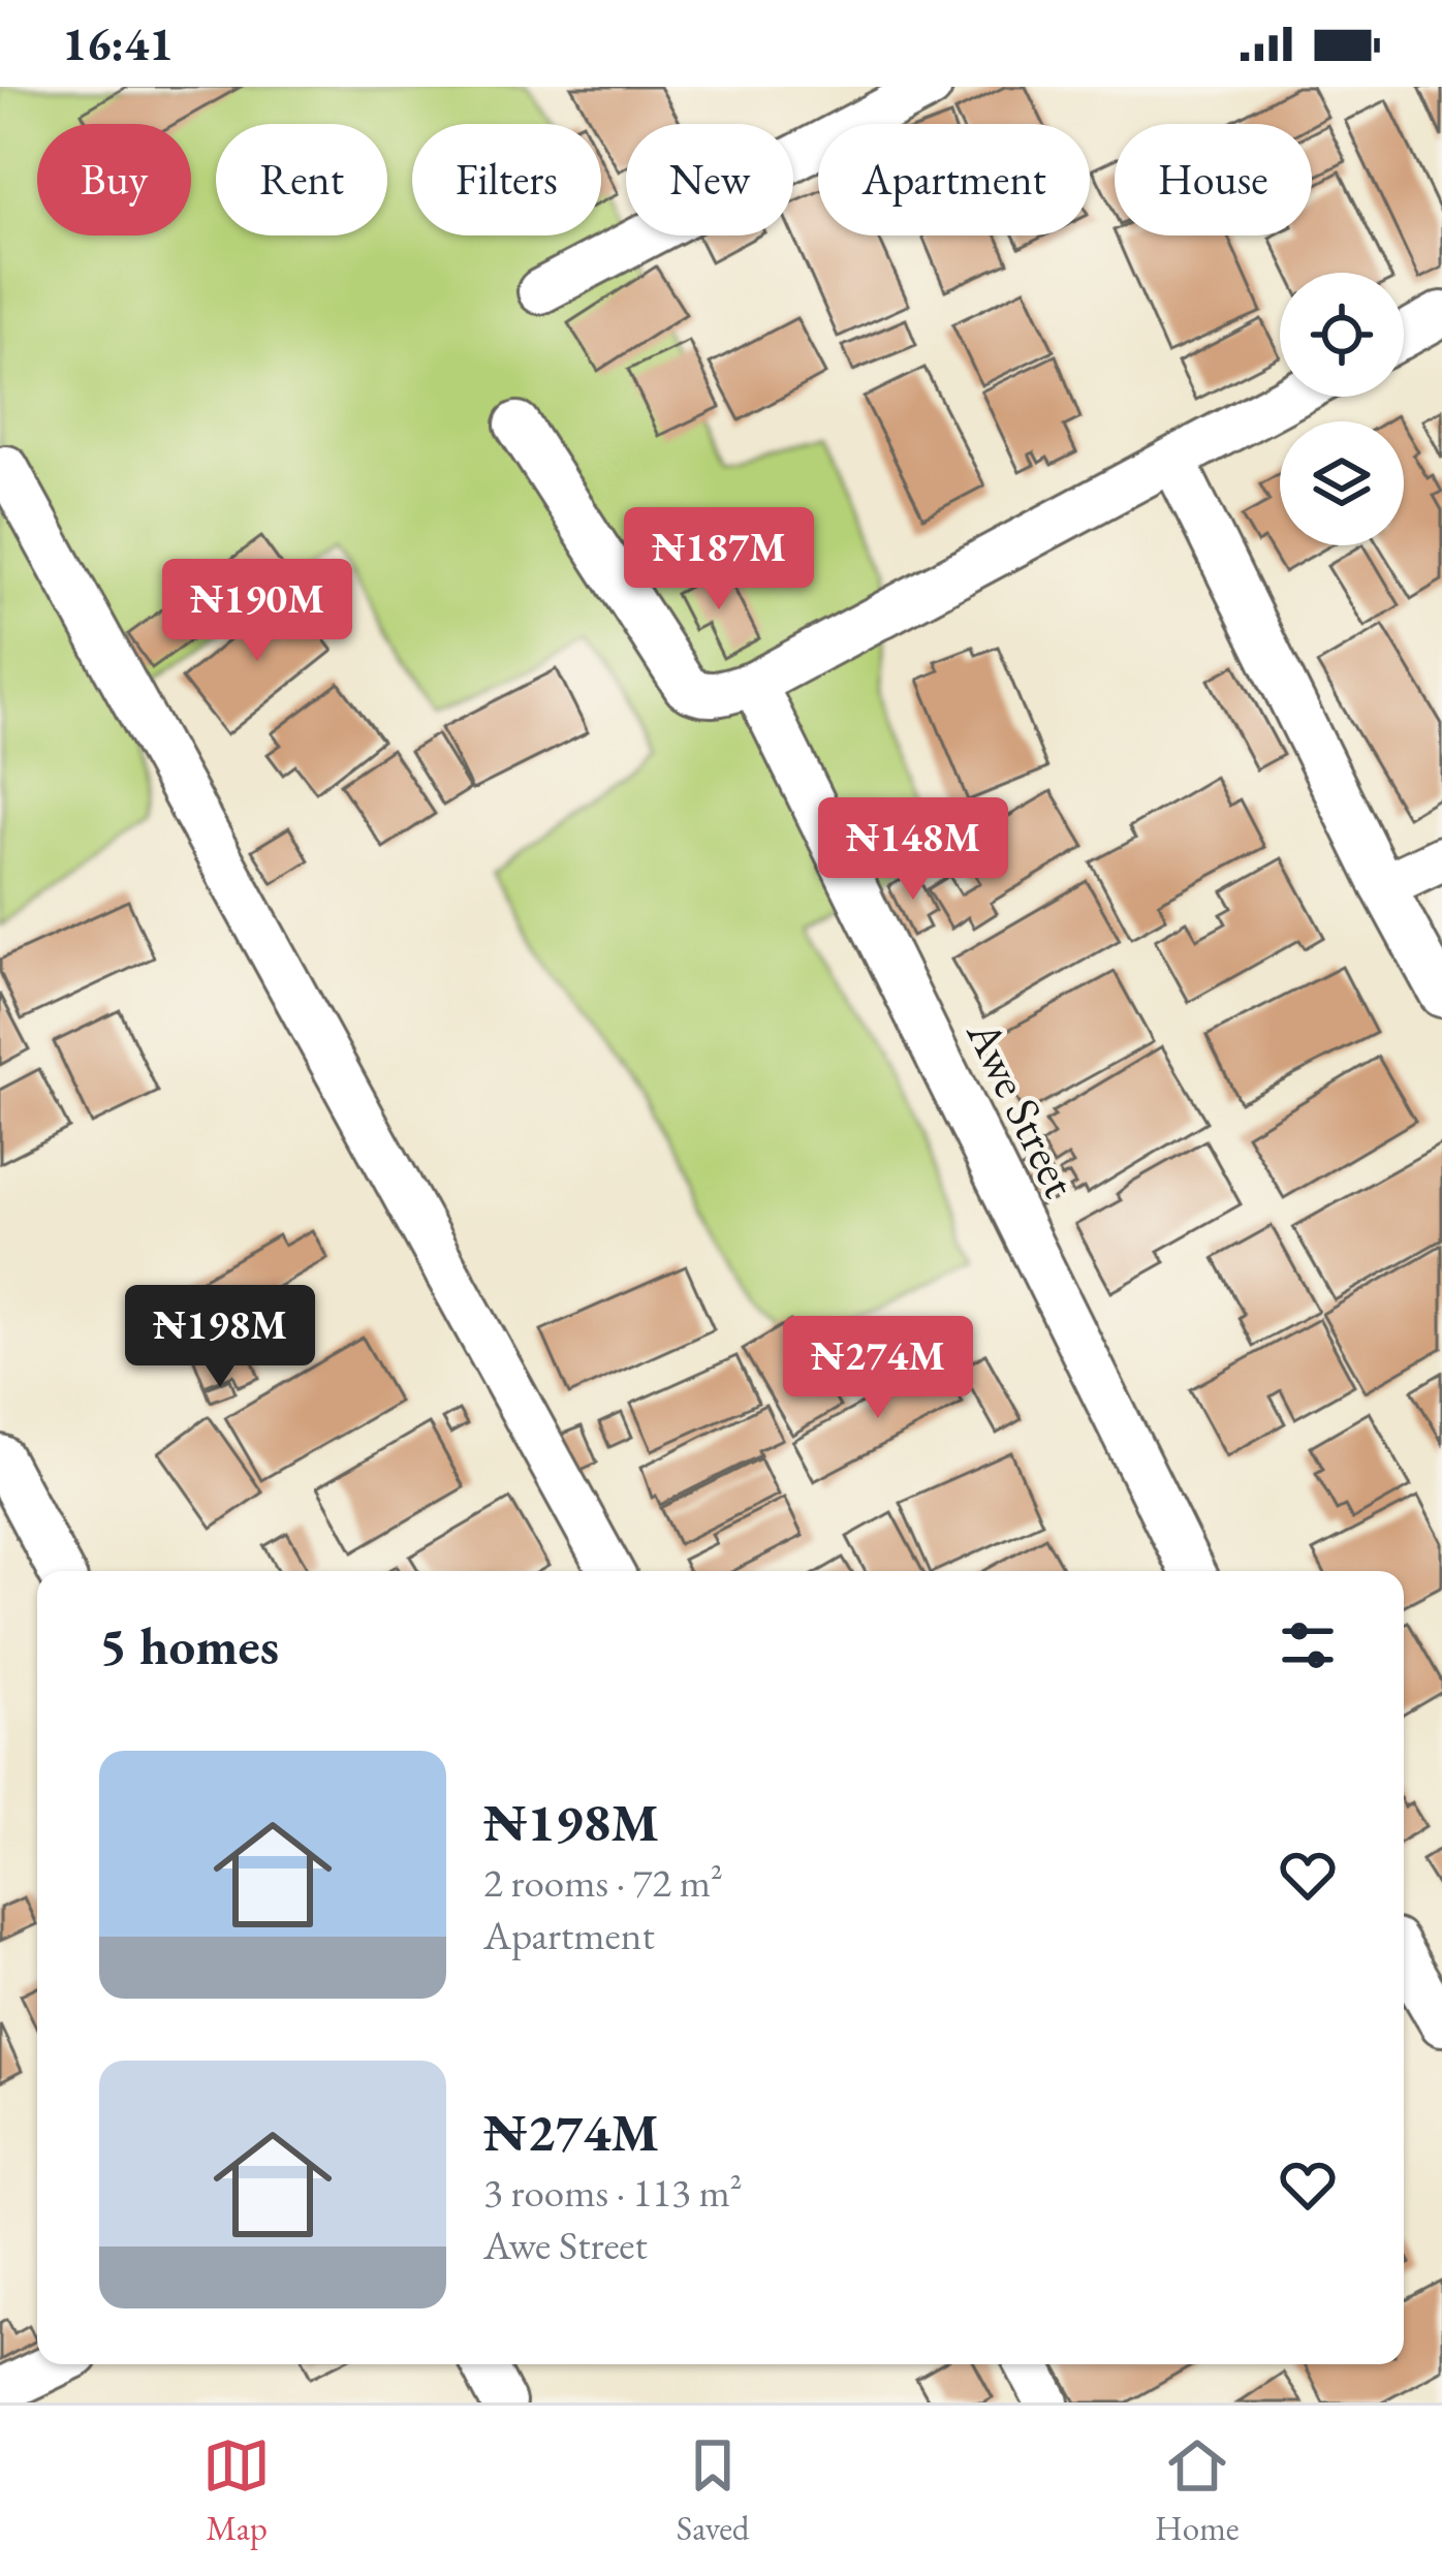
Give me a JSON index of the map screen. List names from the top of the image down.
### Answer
{
  "streets": {
    "street": ["Awe Street"]
  },
  "page": {
    "status": "16:41",
    "chip": [
      "Buy",
      "Rent",
      "Filters",
      "New",
      "Apartment",
      "House"
    ],
    "price": [
      "₦187M",
      "₦190M",
      "₦148M",
      "₦198M",
      "₦274M"
    ],
    "heading": "5 homes",
    "list": [
      {
        "name": "₦198M",
        "note": "2 rooms · 72 m² · Apartment"
      },
      {
        "name": "₦274M",
        "note": "3 rooms · 113 m² · Awe Street"
      }
    ],
    "tabs": ["Map", "Saved", "Home"]
  }
}
